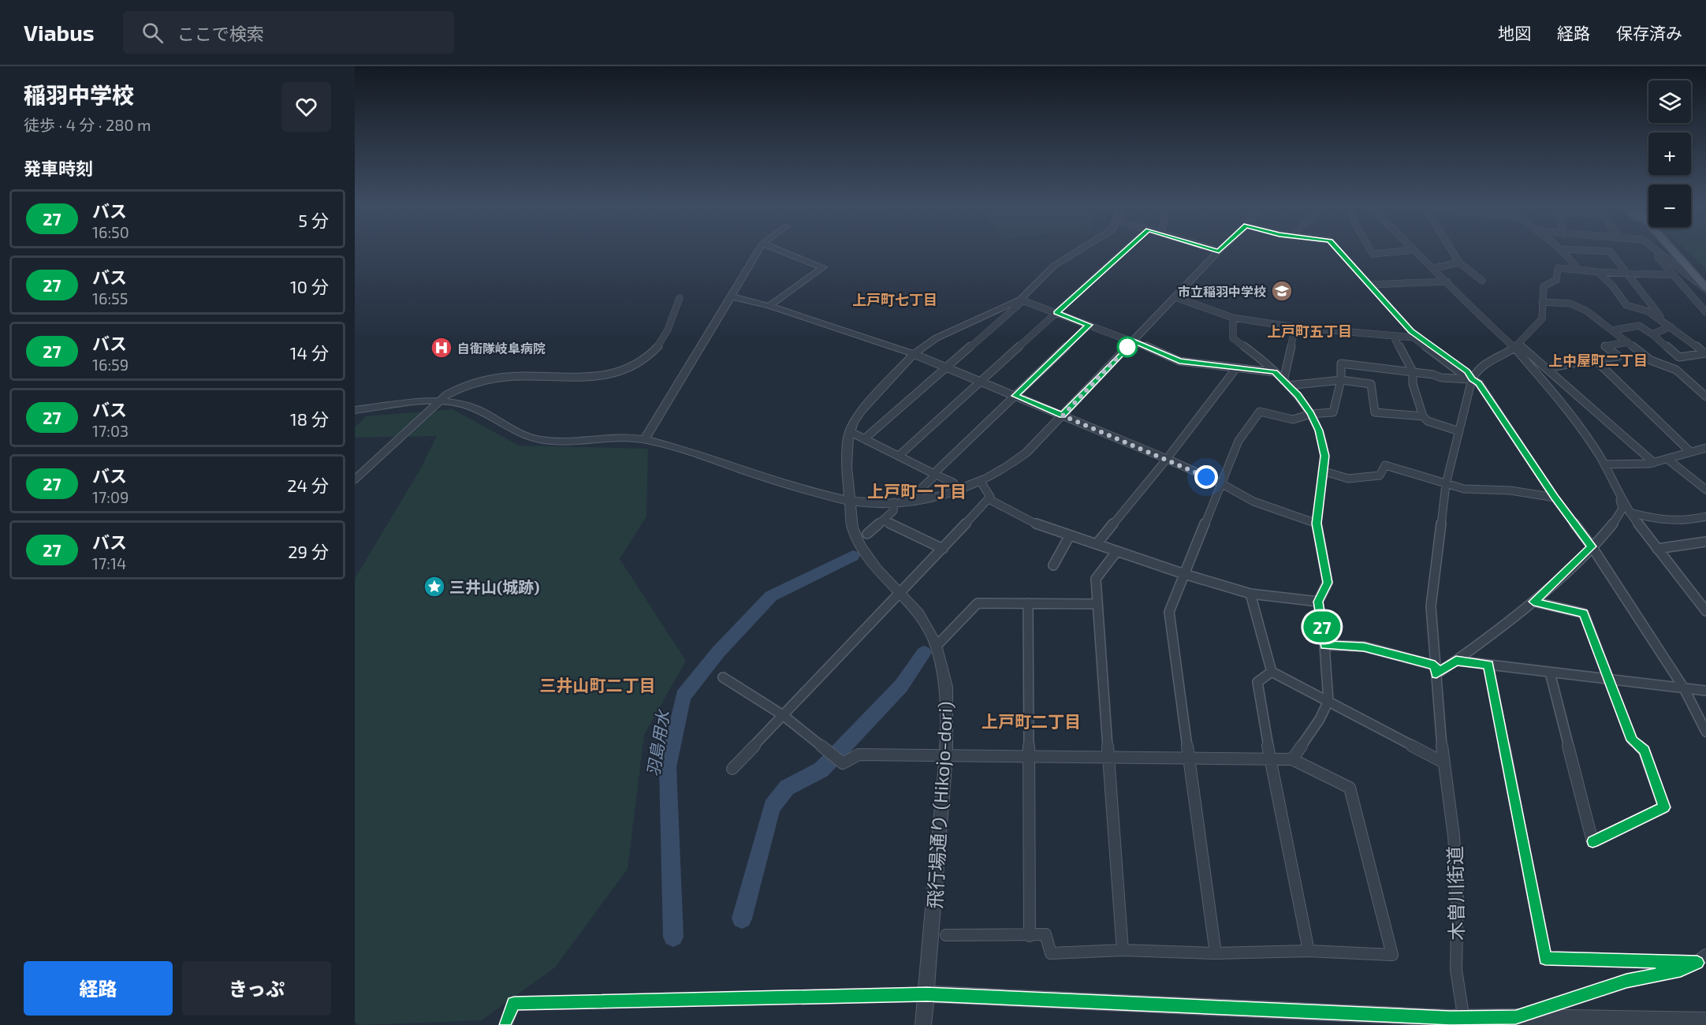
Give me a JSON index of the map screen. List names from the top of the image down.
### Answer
{
  "streets": {
    "street": ["飛行場通り (Hikojo-dori)", "木曽川街道"]
  },
  "districts": [
    "上戸町七丁目",
    "上戸町五丁目",
    "上中屋町二丁目",
    "上戸町一丁目",
    "三井山町二丁目",
    "上戸町二丁目"
  ],
  "water": ["羽島用水"],
  "places": {
    "school or university": ["市立稲羽中学校"],
    "hospital": ["自衛隊岐阜病院"],
    "place": ["三井山(城跡)"]
  },
  "lines": ["bus line 27"],
  "page": {
    "header": "Viabus",
    "search": "ここで検索",
    "nav": ["地図", "経路", "保存済み"],
    "heading": [
      ["稲羽中学校", "徒歩 · 4 分 · 280 m"],
      "発車時刻"
    ],
    "on_map": "27",
    "map_buttons": ["+", "−"],
    "list": [
      {
        "mark": "27",
        "name": "バス",
        "note": "16:50",
        "value": "5 分"
      },
      {
        "mark": "27",
        "name": "バス",
        "note": "16:55",
        "value": "10 分"
      },
      {
        "mark": "27",
        "name": "バス",
        "note": "16:59",
        "value": "14 分"
      },
      {
        "mark": "27",
        "name": "バス",
        "note": "17:03",
        "value": "18 分"
      },
      {
        "mark": "27",
        "name": "バス",
        "note": "17:09",
        "value": "24 分"
      },
      {
        "mark": "27",
        "name": "バス",
        "note": "17:14",
        "value": "29 分"
      }
    ],
    "buttons": ["経路", "きっぷ"]
  }
}
